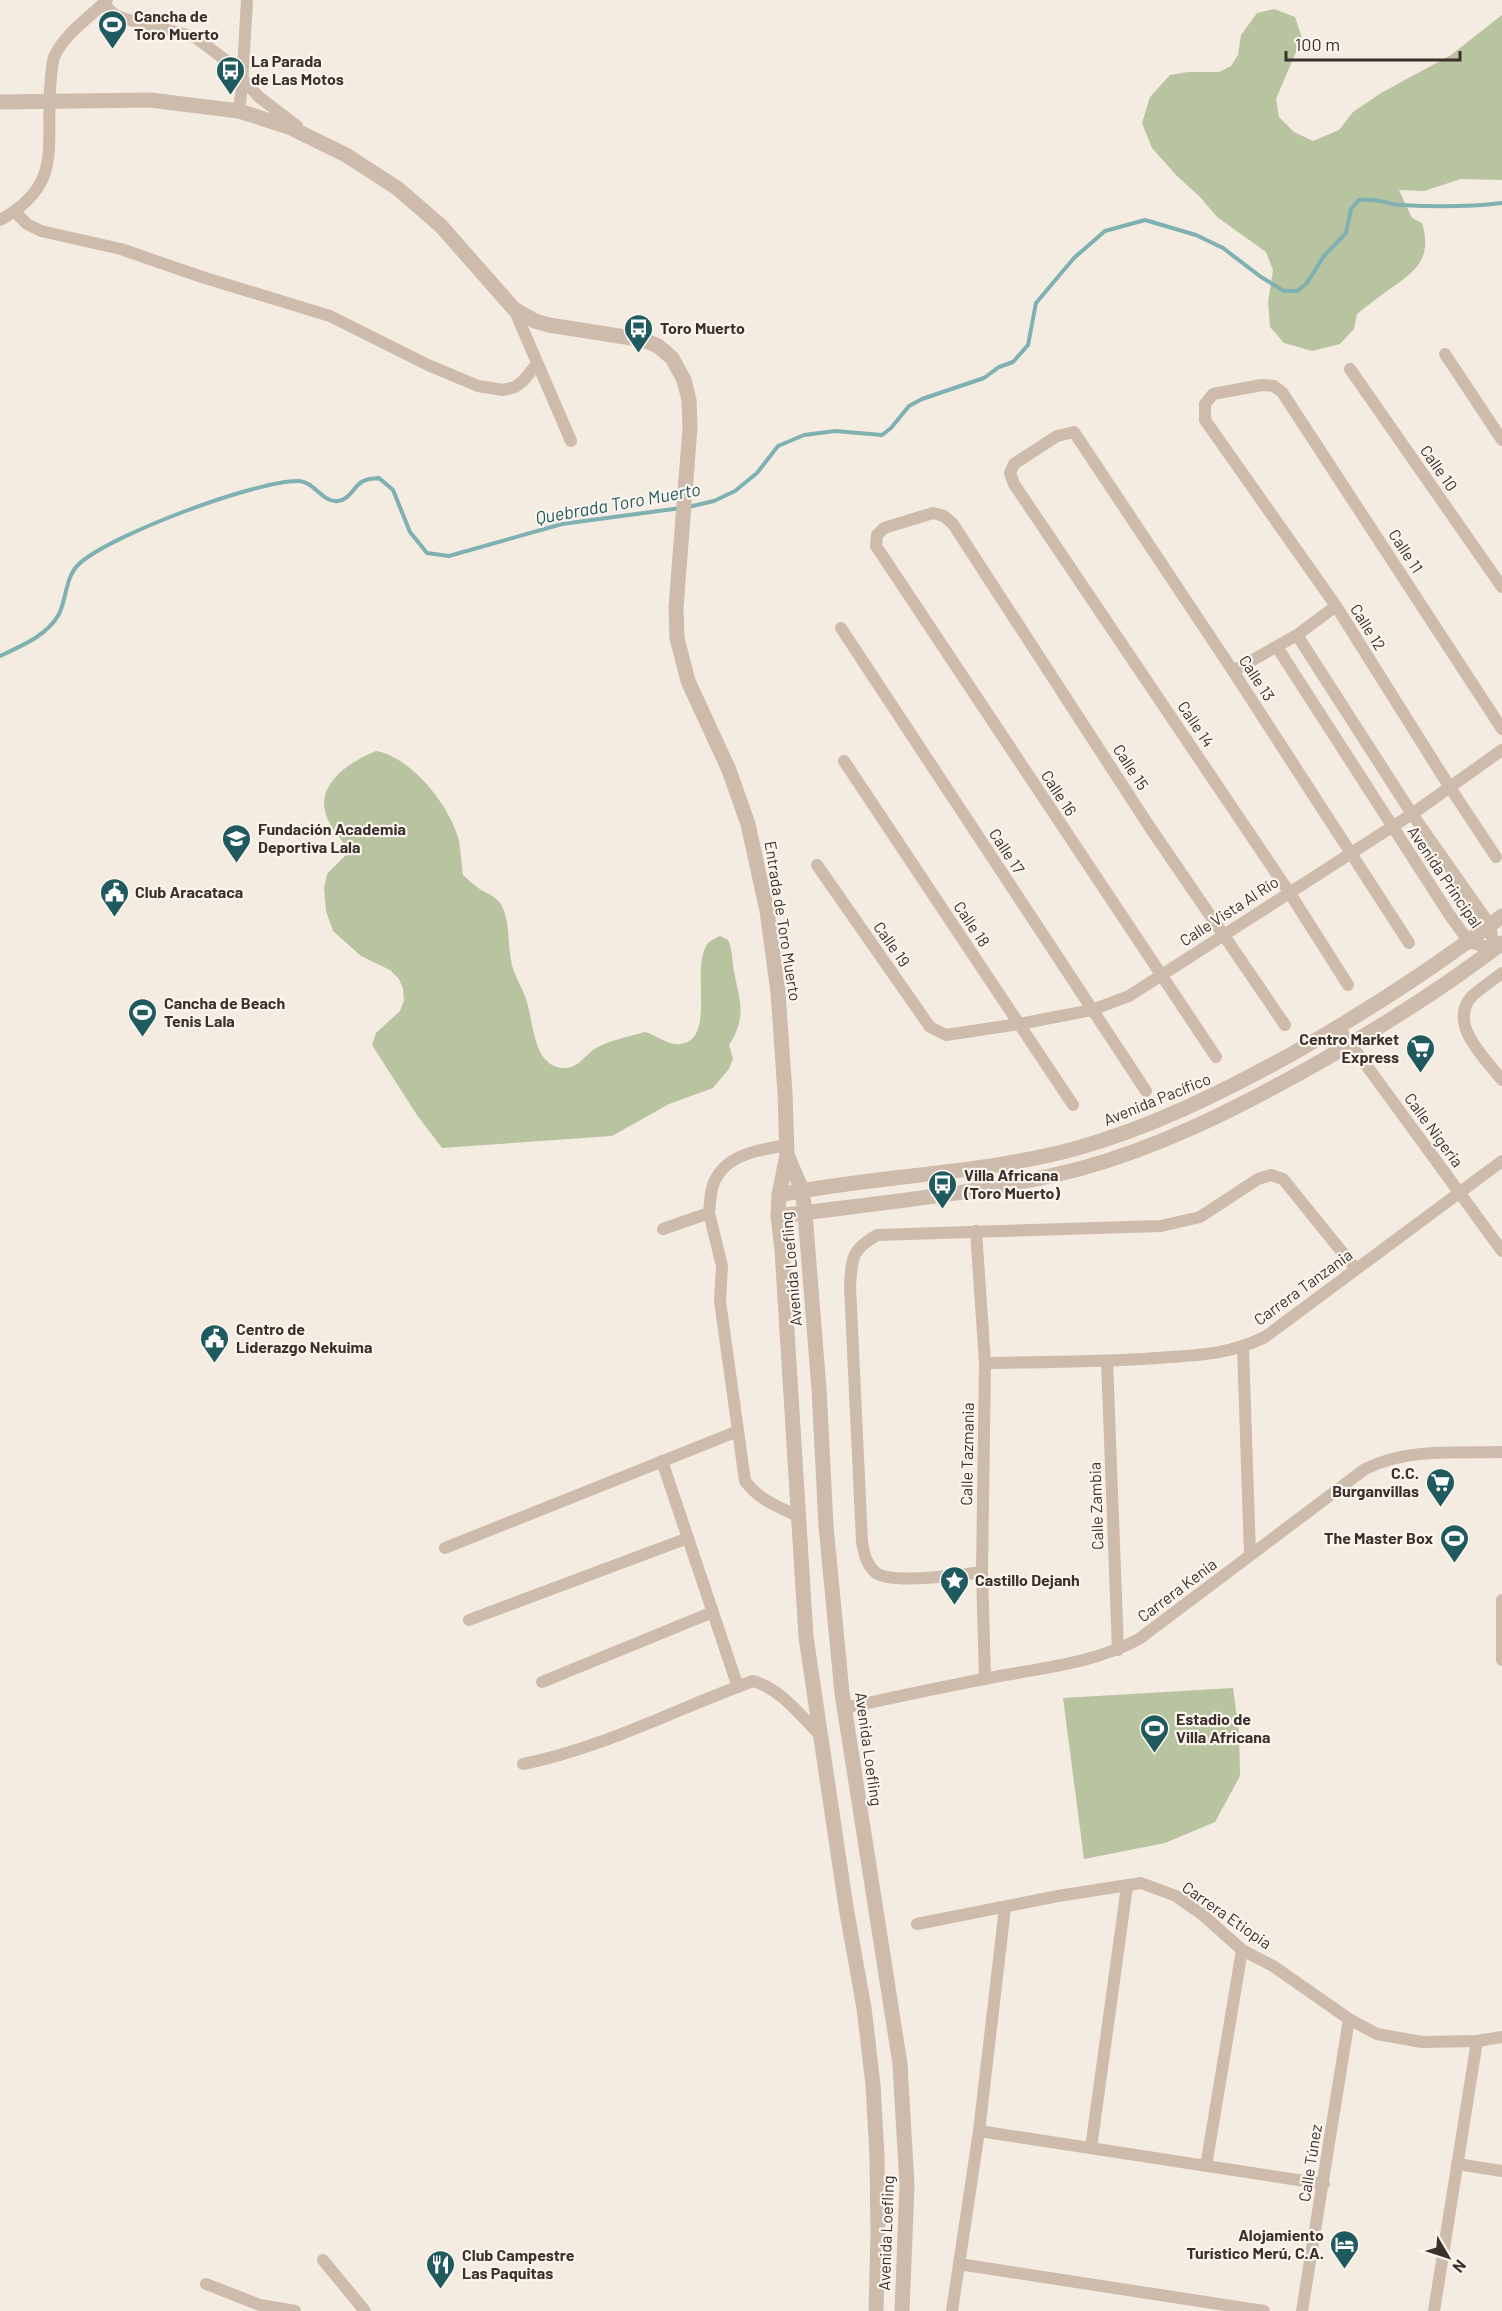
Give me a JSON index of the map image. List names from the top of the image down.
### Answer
{
  "streets": {
    "street": [
      "Calle 10",
      "Calle 11",
      "Calle 12",
      "Calle 13",
      "Calle 14",
      "Calle 15",
      "Calle 16",
      "Calle 17",
      "Avenida Principal",
      "Calle Vista Al Río",
      "Entrada de Toro Muerto",
      "Calle 18",
      "Calle 19",
      "Avenida Pacífico",
      "Calle Nigeria",
      "Avenida Loefling",
      "Carrera Tanzania",
      "Calle Tazmania",
      "Calle Zambia",
      "Carrera Kenia",
      "Carrera Etiopia",
      "Calle Túnez"
    ]
  },
  "crossings": [
    ["Calle 11", "Calle 12"],
    ["Calle 12", "Calle Vista Al Río"],
    ["Calle 13", "Calle 14"],
    ["Calle 13", "Calle Vista Al Río"],
    ["Calle 14", "Calle Vista Al Río"],
    ["Calle 15", "Calle 16"],
    ["Calle 15", "Calle Vista Al Río"],
    ["Calle 16", "Calle Vista Al Río"],
    ["Calle 17", "Calle Vista Al Río"],
    ["Avenida Principal", "Calle Vista Al Río"],
    ["Avenida Principal", "Avenida Pacífico"],
    ["Calle Vista Al Río", "Calle 18"],
    ["Calle Vista Al Río", "Calle 19"],
    ["Entrada de Toro Muerto", "Avenida Pacífico"],
    ["Entrada de Toro Muerto", "Avenida Loefling"],
    ["Avenida Pacífico", "Calle Nigeria"],
    ["Avenida Pacífico", "Avenida Loefling"],
    ["Calle Nigeria", "Carrera Tanzania"],
    ["Avenida Loefling", "Carrera Kenia"],
    ["Carrera Tanzania", "Calle Tazmania"],
    ["Carrera Tanzania", "Calle Zambia"],
    ["Calle Tazmania", "Carrera Kenia"],
    ["Calle Zambia", "Carrera Kenia"],
    ["Carrera Etiopia", "Calle Túnez"]
  ],
  "water": ["Quebrada Toro Muerto"],
  "places": {
    "sports": [
      "Cancha de Toro Muerto",
      "Cancha de Beach Tenis Lala",
      "The Master Box",
      "Estadio de Villa Africana"
    ],
    "bus stop": ["La Parada de Las Motos", "Toro Muerto", "Villa Africana (Toro Muerto)"],
    "school or university": ["Fundación Academia Deportiva Lala"],
    "public building": ["Club Aracataca", "Centro de Liderazgo Nekuima"],
    "supermarket": ["Centro Market Express", "C.C. Burganvillas"],
    "place": ["Castillo Dejanh"],
    "hotel": ["Alojamiento Turístico Merú, C.A."],
    "restaurant": ["Club Campestre Las Paquitas"]
  },
  "scale_bar": "100 m",
  "north": "bottom right"
}
